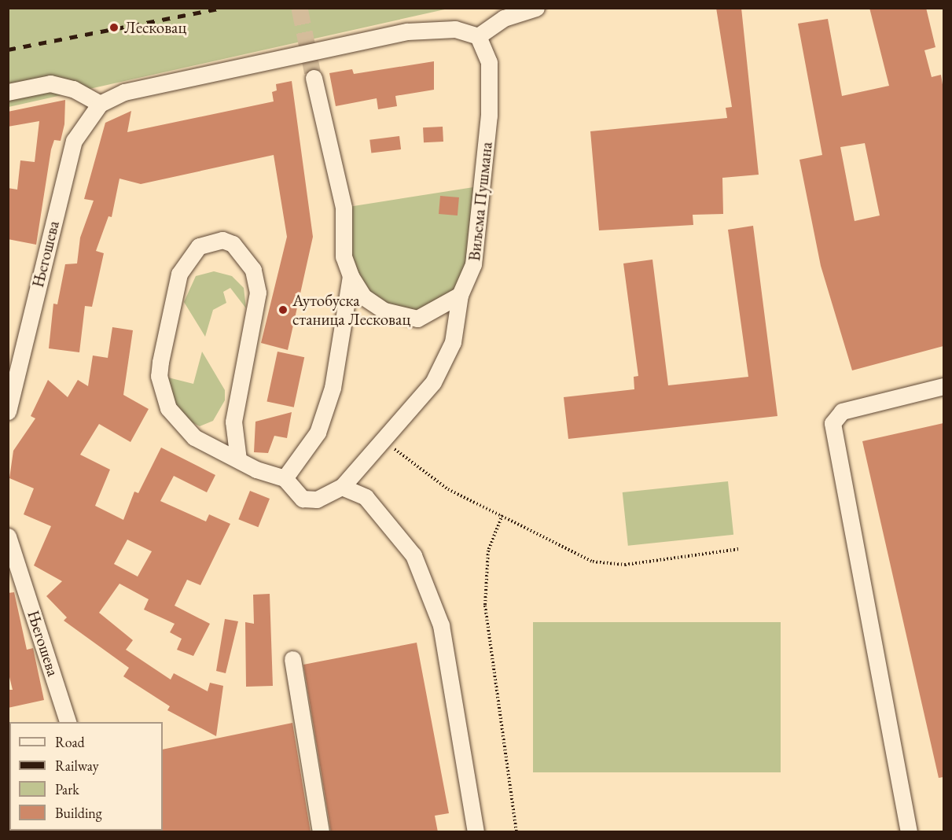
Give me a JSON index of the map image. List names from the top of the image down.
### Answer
{
  "streets": {
    "street": ["Виљема Пушмана", "Његошева"]
  },
  "places": ["Лесковац", "Аутобуска станица Лесковац"],
  "legend": [
    "Road",
    "Railway",
    "Park",
    "Building"
  ]
}
